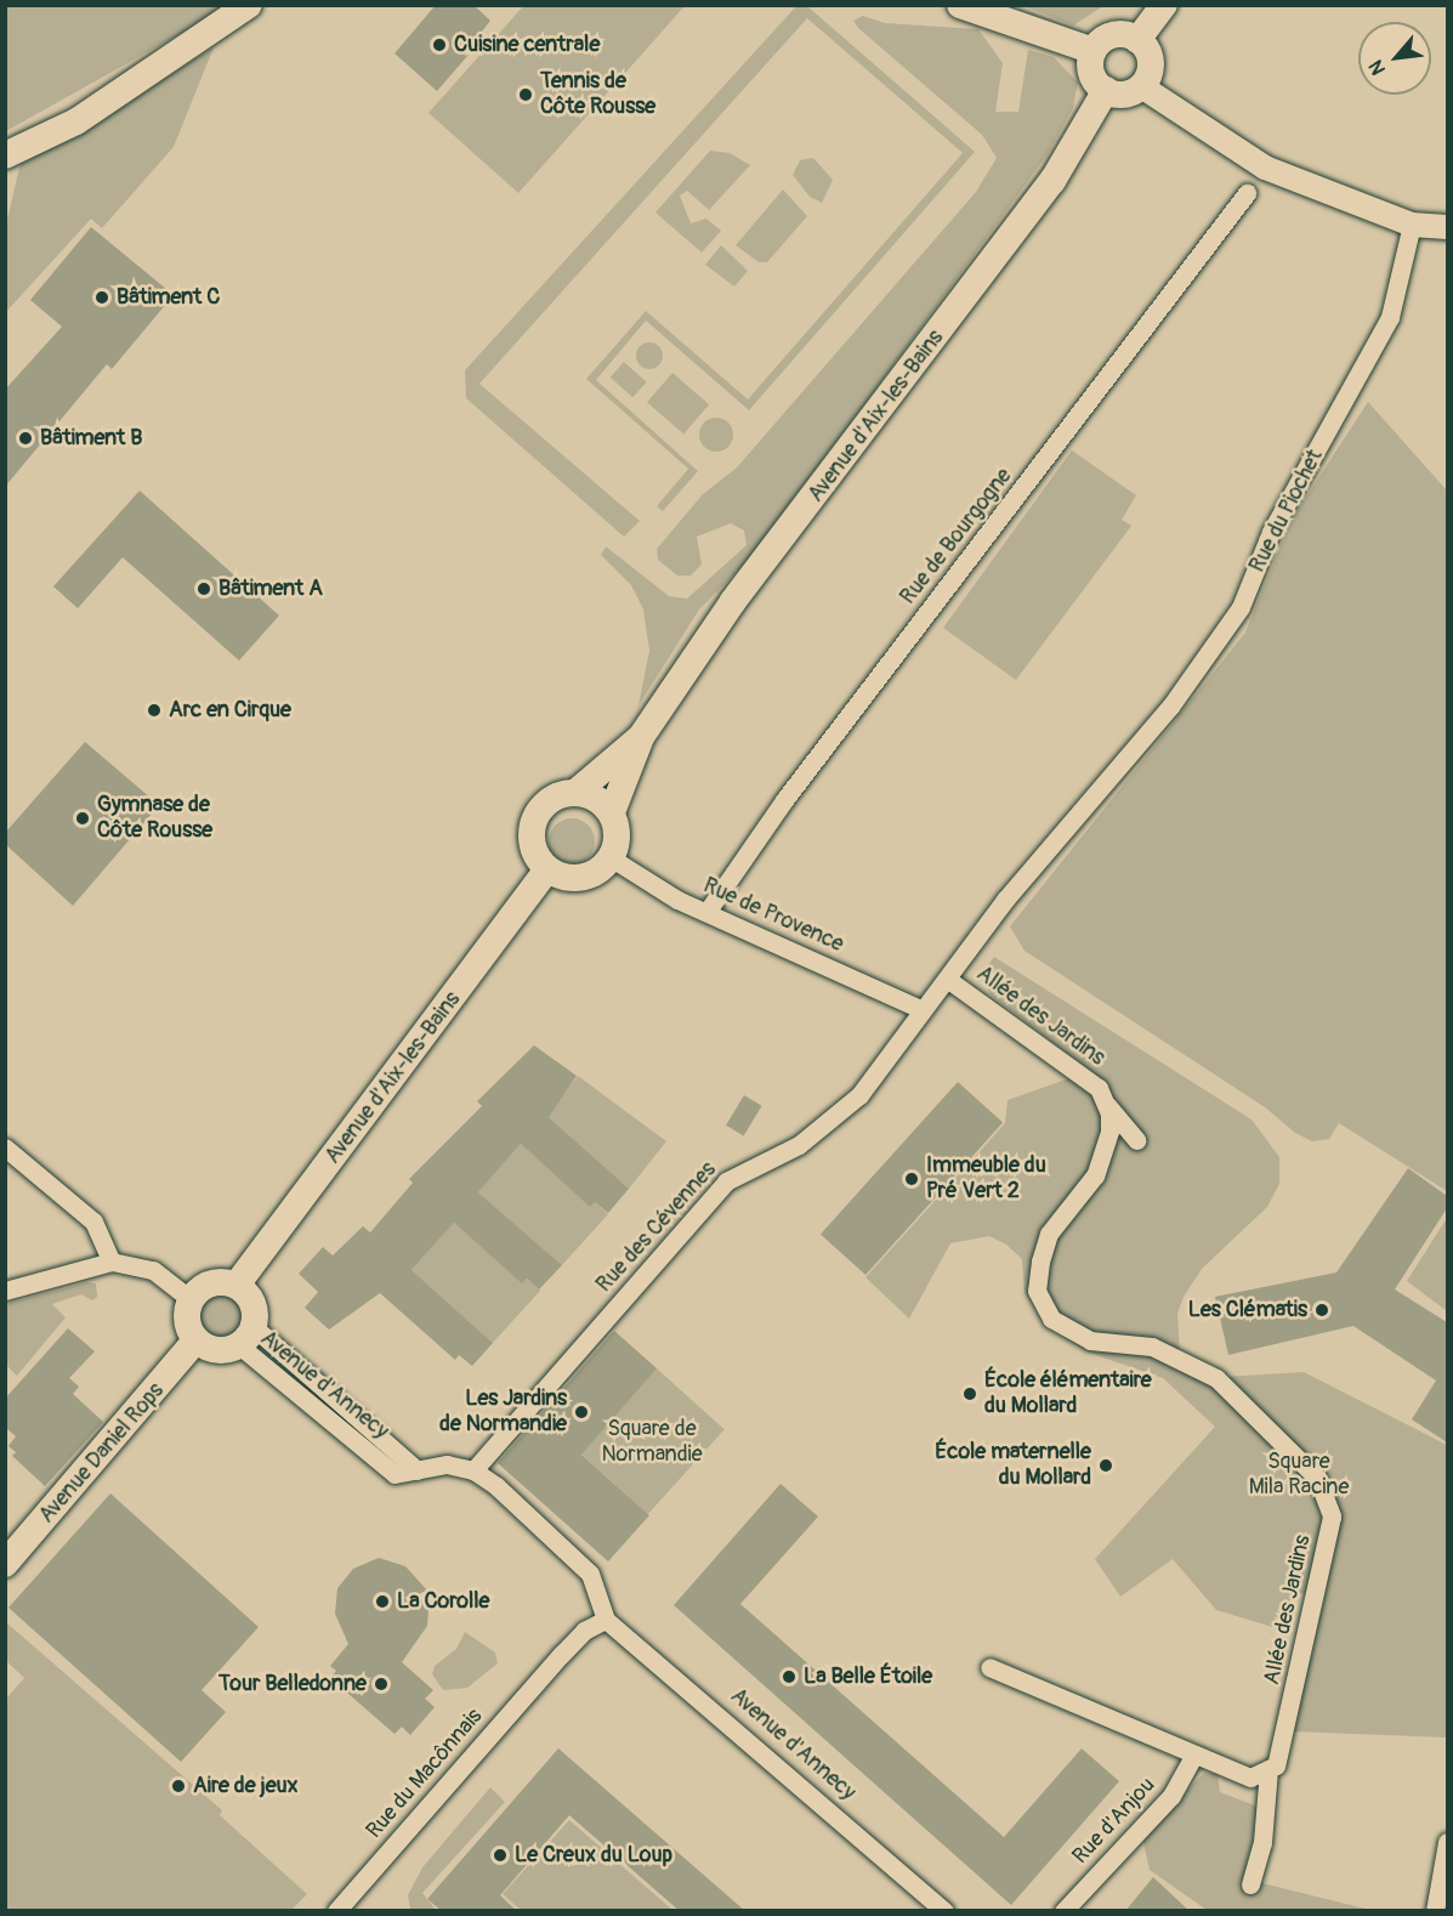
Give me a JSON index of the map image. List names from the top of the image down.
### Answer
{
  "streets": {
    "main road": ["Avenue d'Aix-les-Bains", "Avenue Daniel Rops"],
    "street": [
      "Rue du Piochet",
      "Rue de Bourgogne",
      "Rue de Provence",
      "Allée des Jardins",
      "Rue des Cévennes",
      "Avenue d'Annecy",
      "Rue du Macônnais",
      "Rue d'Anjou"
    ]
  },
  "crossings": [
    ["Avenue d'Aix-les-Bains", "Rue de Provence"],
    ["Avenue d'Aix-les-Bains", "Avenue d'Annecy"],
    ["Avenue d'Aix-les-Bains", "Avenue Daniel Rops"],
    ["Rue du Piochet", "Rue de Provence"],
    ["Rue du Piochet", "Allée des Jardins"],
    ["Rue du Piochet", "Rue des Cévennes"],
    ["Rue de Bourgogne", "Rue de Provence"],
    ["Rue de Provence", "Rue des Cévennes"],
    ["Rue des Cévennes", "Avenue d'Annecy"],
    ["Avenue d'Annecy", "Avenue Daniel Rops"],
    ["Avenue d'Annecy", "Rue du Macônnais"]
  ],
  "parks": ["Square de Normandie", "Square Mila Racine"],
  "places": [
    "Cuisine centrale",
    "Tennis de Côte Rousse",
    "Bâtiment C",
    "Bâtiment B",
    "Bâtiment A",
    "Arc en Cirque",
    "Gymnase de Côte Rousse",
    "Immeuble du Pré Vert 2",
    "Les Clématis",
    "École élémentaire du Mollard",
    "Les Jardins de Normandie",
    "École maternelle du Mollard",
    "La Corolle",
    "La Belle Étoile",
    "Tour Belledonne",
    "Aire de jeux",
    "Le Creux du Loup"
  ],
  "north": "bottom left"
}
